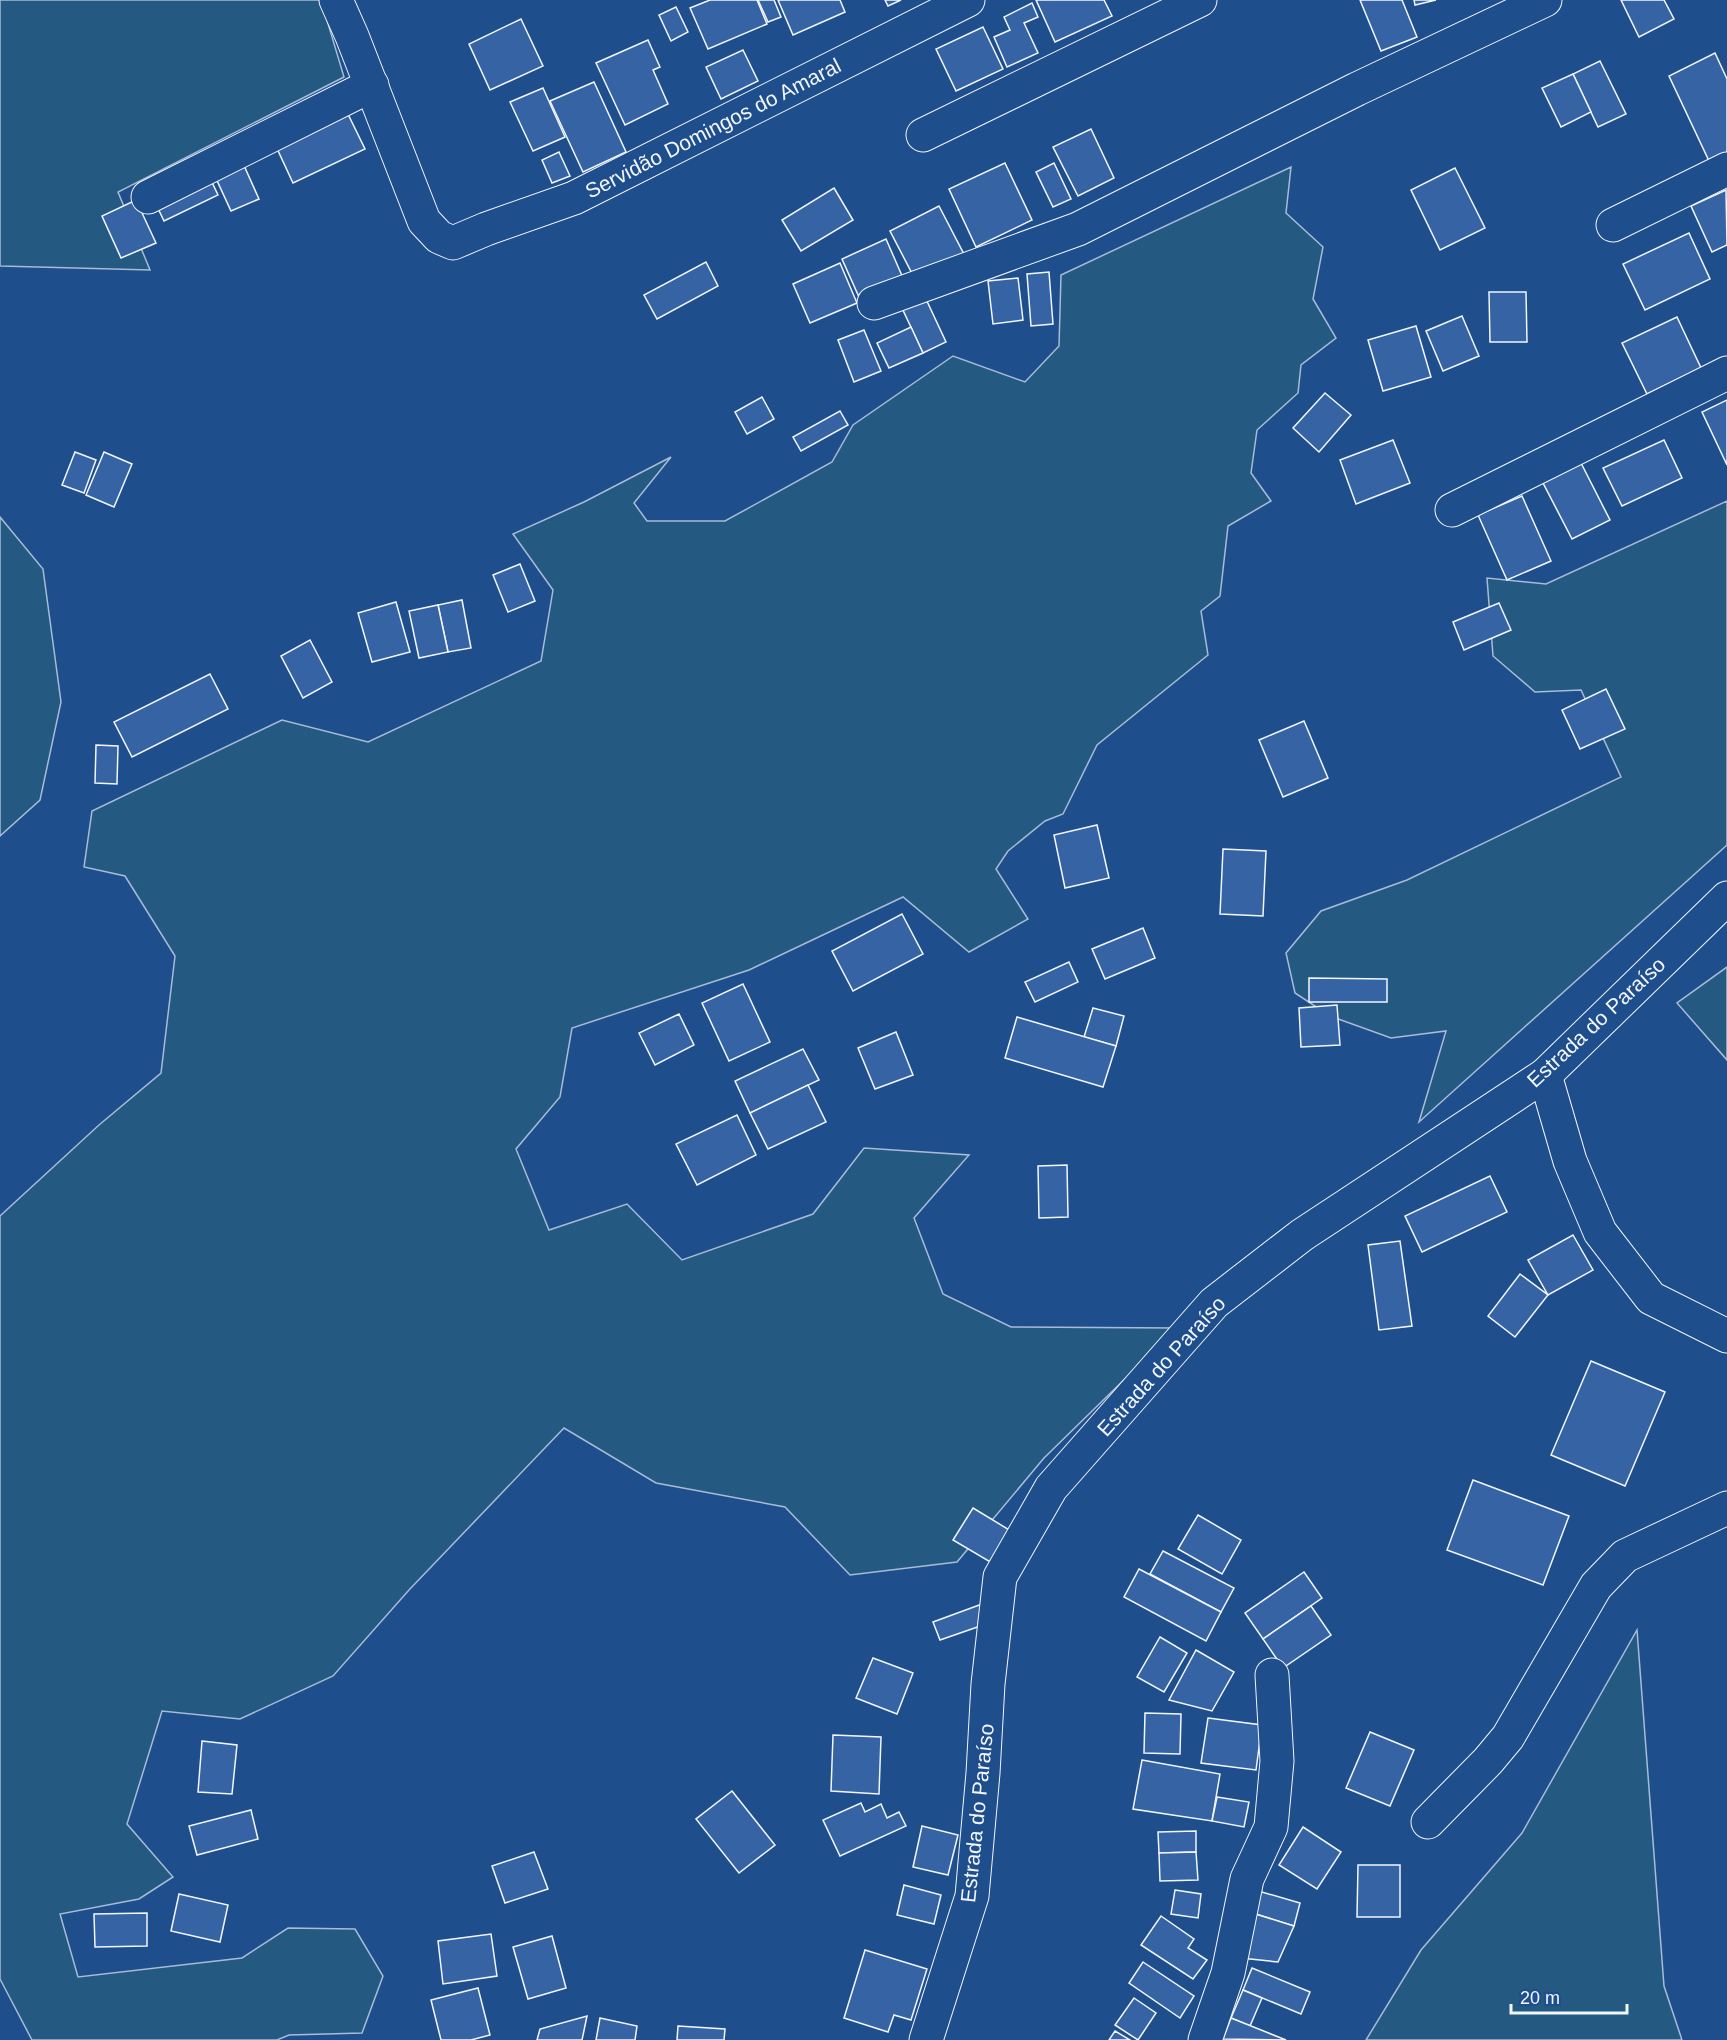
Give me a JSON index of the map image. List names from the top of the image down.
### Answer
{
  "streets": {
    "street": ["Servidão Domingos do Amaral", "Estrada do Paraíso"]
  },
  "scale_bar": "20 m"
}
